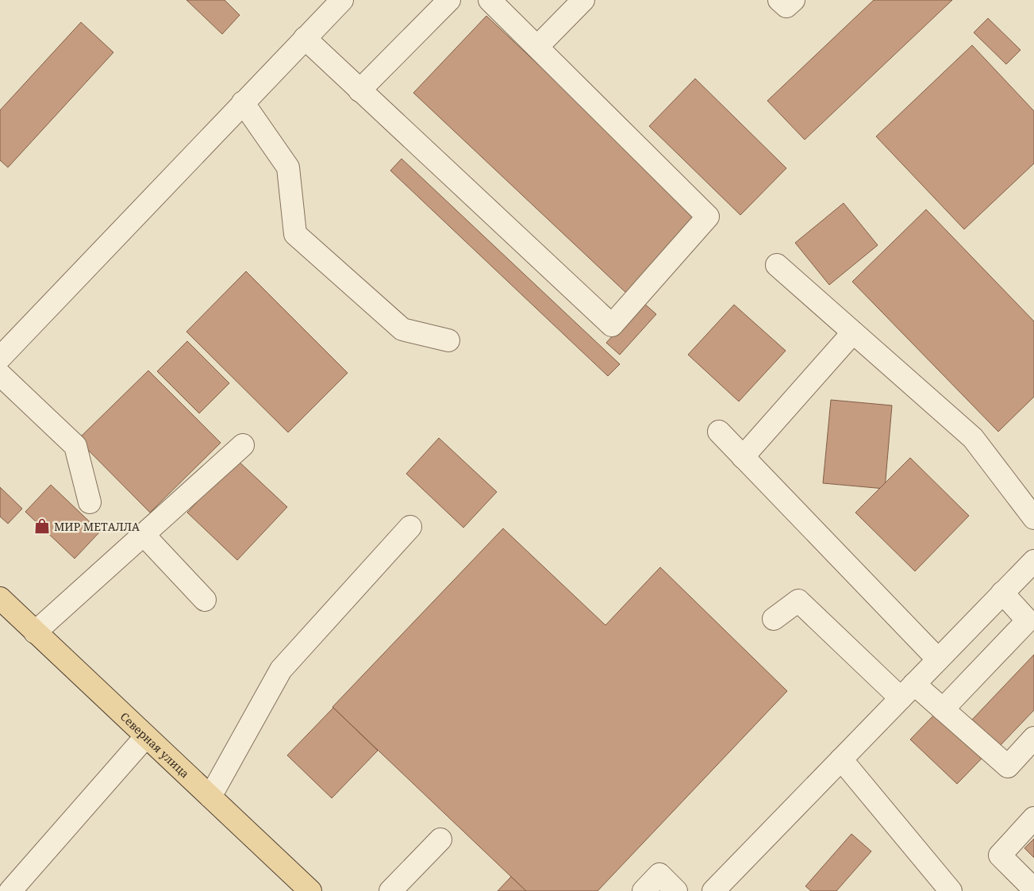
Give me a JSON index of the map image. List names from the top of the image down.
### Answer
{
  "streets": {
    "main road": ["Северная улица"]
  },
  "places": {
    "shop": ["МИР МЕТАЛЛА"]
  }
}
